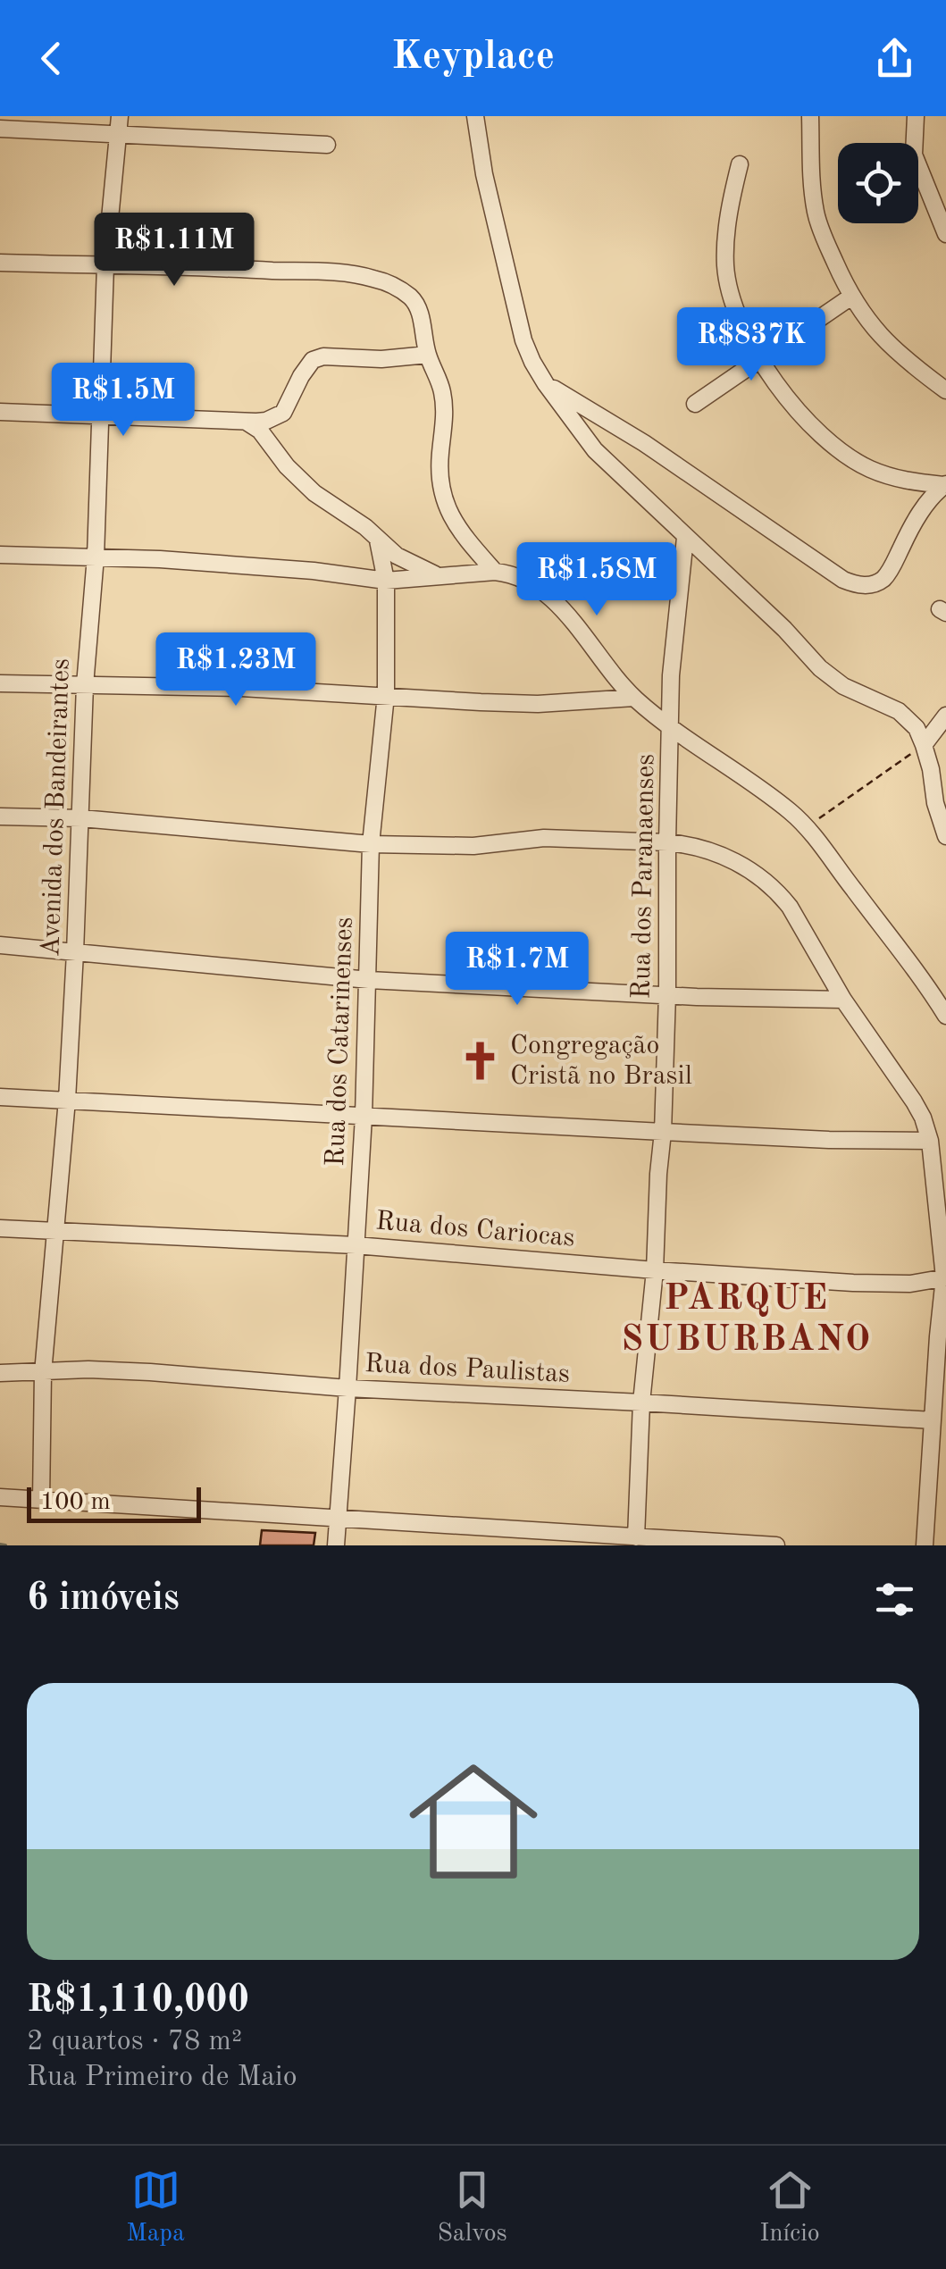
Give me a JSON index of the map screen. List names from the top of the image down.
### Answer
{
  "streets": {
    "street": [
      "Avenida dos Bandeirantes",
      "Rua dos Paranaenses",
      "Rua dos Catarinenses",
      "Rua dos Cariocas",
      "Rua dos Paulistas"
    ]
  },
  "crossings": [
    ["Avenida dos Bandeirantes", "Rua dos Cariocas"],
    ["Avenida dos Bandeirantes", "Rua dos Paulistas"],
    ["Rua dos Paranaenses", "Rua dos Cariocas"],
    ["Rua dos Paranaenses", "Rua dos Paulistas"],
    ["Rua dos Catarinenses", "Rua dos Cariocas"],
    ["Rua dos Catarinenses", "Rua dos Paulistas"]
  ],
  "districts": ["PARQUE SUBURBANO"],
  "places": {
    "church": ["Congregação Cristã no Brasil"]
  },
  "scale_bar": "100 m",
  "page": {
    "header": "Keyplace",
    "price": [
      "R$1.11M",
      "R$837K",
      "R$1.5M",
      "R$1.58M",
      "R$1.23M",
      "R$1.7M"
    ],
    "scale": "100 m",
    "heading": "6 imóveis",
    "list": [
      {
        "name": "R$1,110,000",
        "note": "2 quartos · 78 m² · Rua Primeiro de Maio"
      }
    ],
    "tabs": ["Mapa", "Salvos", "Início"]
  }
}
